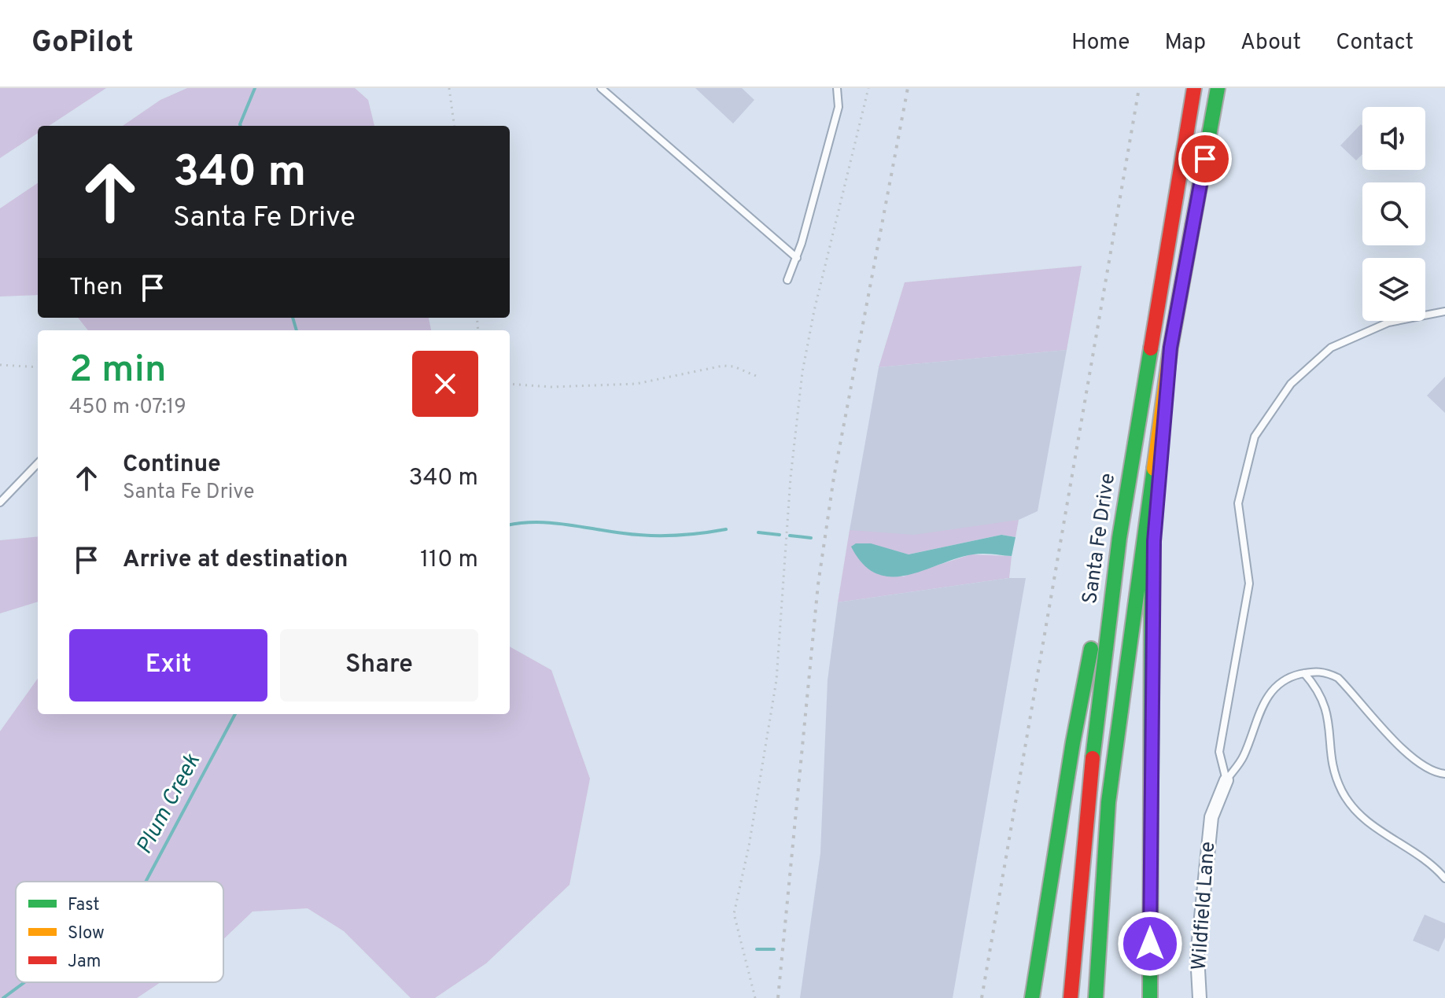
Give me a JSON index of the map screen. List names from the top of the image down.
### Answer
{
  "streets": {
    "highway": ["Santa Fe Drive"],
    "street": ["Wildfield Lane"]
  },
  "water": ["Plum Creek"],
  "legend": ["Fast", "Slow", "Jam"],
  "page": {
    "header": "GoPilot",
    "nav": [
      "Home",
      "Map",
      "About",
      "Contact"
    ],
    "turn": ["340 m", "Santa Fe Drive"],
    "then": "Then",
    "heading": ["2 min", "450 m · 07:19"],
    "list": [
      {
        "name": "Continue",
        "note": "Santa Fe Drive",
        "value": "340 m"
      },
      {
        "name": "Arrive at destination",
        "value": "110 m"
      }
    ],
    "buttons": ["Exit", "Share"]
  }
}
